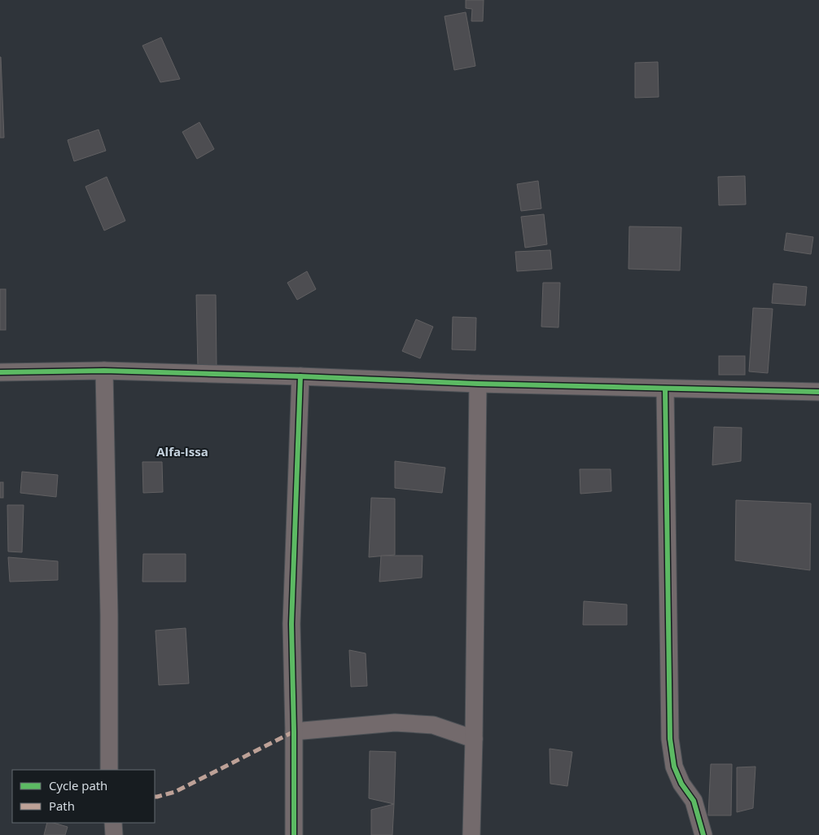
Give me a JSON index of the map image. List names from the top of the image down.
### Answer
{
  "districts": ["Alfa-Issa"],
  "legend": ["Cycle path", "Path"]
}
